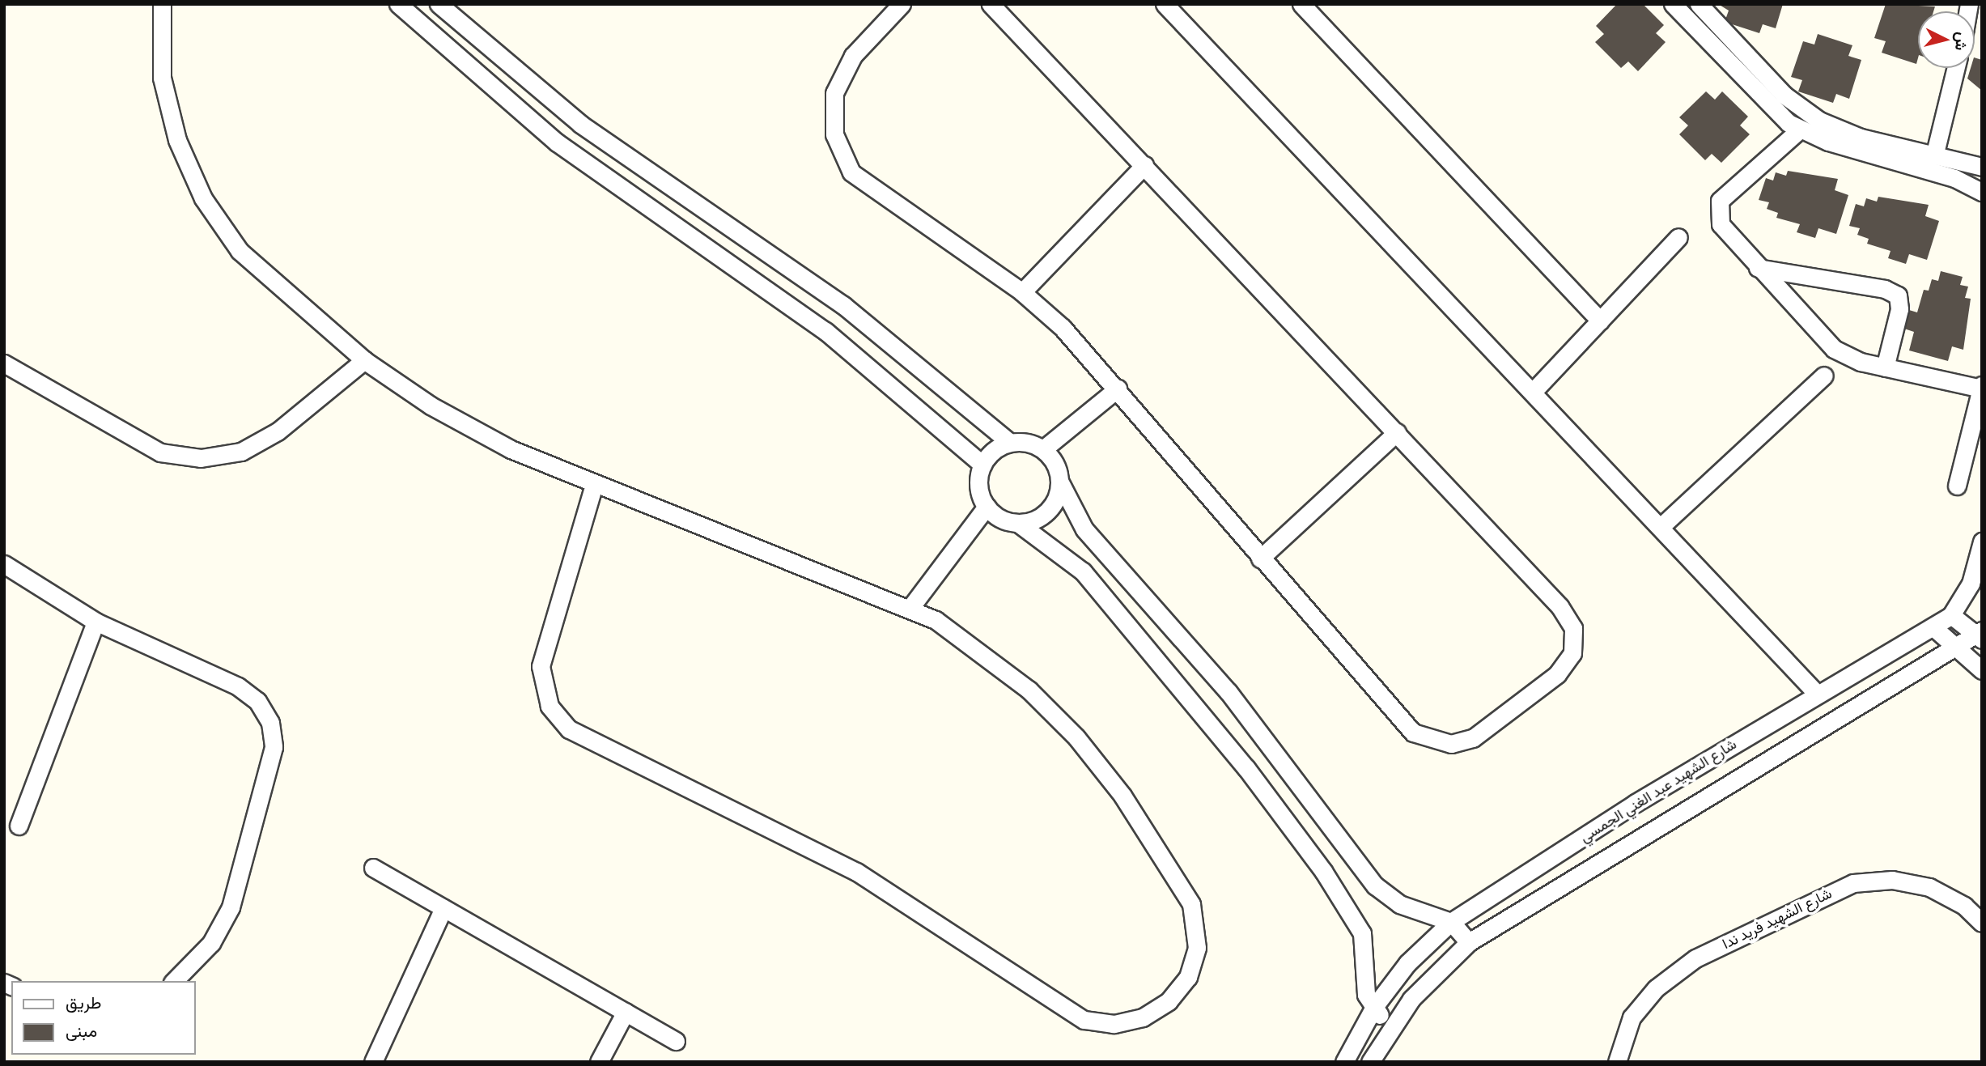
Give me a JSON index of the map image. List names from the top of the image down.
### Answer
{
  "streets": {
    "street": ["شارع الشهيد عبد الغني الجمسي", "شارع الشهيد فريد ندا"]
  },
  "legend": ["طريق", "مبنى"],
  "north": "right"
}
